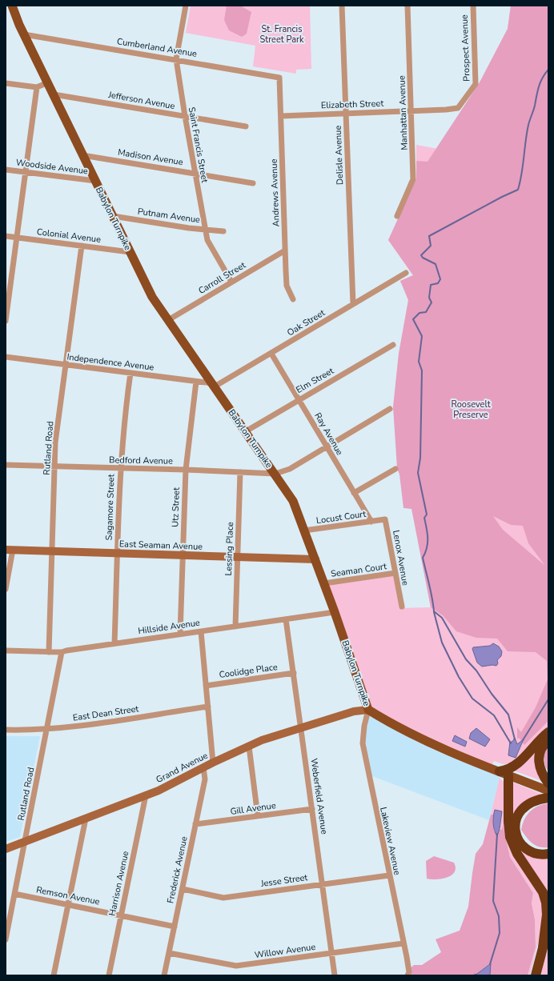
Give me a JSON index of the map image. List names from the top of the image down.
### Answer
{
  "streets": {
    "main road": ["Babylon Turnpike"],
    "street": [
      "Cumberland Avenue",
      "Prospect Avenue",
      "Jefferson Avenue",
      "Elizabeth Street",
      "Manhattan Avenue",
      "Saint Francis Street",
      "Delisle Avenue",
      "Madison Avenue",
      "Woodside Avenue",
      "Andrews Avenue",
      "Putnam Avenue",
      "Colonial Avenue",
      "Carroll Street",
      "Oak Street",
      "Independence Avenue",
      "Elm Street",
      "Ray Avenue",
      "Rutland Road",
      "Bedford Avenue",
      "Sagamore Street",
      "Utz Street",
      "Locust Court",
      "East Seaman Avenue",
      "Lessing Place",
      "Lenox Avenue",
      "Seaman Court",
      "Hillside Avenue",
      "Coolidge Place",
      "East Dean Street",
      "Grand Avenue",
      "Weberfield Avenue",
      "Gill Avenue",
      "Lakeview Avenue",
      "Frederick Avenue",
      "Jesse Street",
      "Harrison Avenue",
      "Remson Avenue",
      "Willow Avenue"
    ]
  },
  "crossings": [
    ["Cumberland Avenue", "Saint Francis Street"],
    ["Cumberland Avenue", "Andrews Avenue"],
    ["Cumberland Avenue", "Babylon Turnpike"],
    ["Prospect Avenue", "Elizabeth Street"],
    ["Jefferson Avenue", "Saint Francis Street"],
    ["Jefferson Avenue", "Babylon Turnpike"],
    ["Elizabeth Street", "Manhattan Avenue"],
    ["Elizabeth Street", "Delisle Avenue"],
    ["Elizabeth Street", "Andrews Avenue"],
    ["Saint Francis Street", "Madison Avenue"],
    ["Saint Francis Street", "Putnam Avenue"],
    ["Saint Francis Street", "Carroll Street"],
    ["Delisle Avenue", "Oak Street"],
    ["Madison Avenue", "Babylon Turnpike"],
    ["Woodside Avenue", "Babylon Turnpike"],
    ["Andrews Avenue", "Carroll Street"],
    ["Putnam Avenue", "Babylon Turnpike"],
    ["Babylon Turnpike", "Colonial Avenue"],
    ["Babylon Turnpike", "Carroll Street"],
    ["Babylon Turnpike", "Oak Street"],
    ["Babylon Turnpike", "Independence Avenue"],
    ["Babylon Turnpike", "Elm Street"],
    ["Babylon Turnpike", "Bedford Avenue"],
    ["Babylon Turnpike", "Locust Court"],
    ["Babylon Turnpike", "East Seaman Avenue"],
    ["Babylon Turnpike", "Seaman Court"],
    ["Babylon Turnpike", "Hillside Avenue"],
    ["Babylon Turnpike", "Grand Avenue"],
    ["Babylon Turnpike", "Lakeview Avenue"],
    ["Colonial Avenue", "Rutland Road"],
    ["Oak Street", "Independence Avenue"],
    ["Oak Street", "Ray Avenue"],
    ["Independence Avenue", "Rutland Road"],
    ["Independence Avenue", "Sagamore Street"],
    ["Independence Avenue", "Utz Street"],
    ["Elm Street", "Ray Avenue"],
    ["Ray Avenue", "Locust Court"],
    ["Rutland Road", "Bedford Avenue"],
    ["Rutland Road", "East Seaman Avenue"],
    ["Rutland Road", "Hillside Avenue"],
    ["Rutland Road", "East Dean Street"],
    ["Rutland Road", "Grand Avenue"],
    ["Rutland Road", "Remson Avenue"],
    ["Bedford Avenue", "Sagamore Street"],
    ["Bedford Avenue", "Utz Street"],
    ["Bedford Avenue", "Lessing Place"],
    ["Sagamore Street", "East Seaman Avenue"],
    ["Sagamore Street", "Hillside Avenue"],
    ["Utz Street", "East Seaman Avenue"],
    ["Utz Street", "Hillside Avenue"],
    ["Locust Court", "Lenox Avenue"],
    ["East Seaman Avenue", "Lessing Place"],
    ["Lessing Place", "Hillside Avenue"],
    ["Lenox Avenue", "Seaman Court"],
    ["Hillside Avenue", "Weberfield Avenue"],
    ["Coolidge Place", "Weberfield Avenue"],
    ["Grand Avenue", "Weberfield Avenue"],
    ["Grand Avenue", "Lakeview Avenue"],
    ["Grand Avenue", "Frederick Avenue"],
    ["Grand Avenue", "Harrison Avenue"],
    ["Weberfield Avenue", "Gill Avenue"],
    ["Weberfield Avenue", "Jesse Street"],
    ["Weberfield Avenue", "Willow Avenue"],
    ["Gill Avenue", "Frederick Avenue"],
    ["Lakeview Avenue", "Jesse Street"],
    ["Lakeview Avenue", "Willow Avenue"],
    ["Frederick Avenue", "Jesse Street"],
    ["Frederick Avenue", "Remson Avenue"],
    ["Frederick Avenue", "Willow Avenue"],
    ["Harrison Avenue", "Remson Avenue"]
  ],
  "parks": ["St. Francis Street Park", "Roosevelt Preserve"]
}
